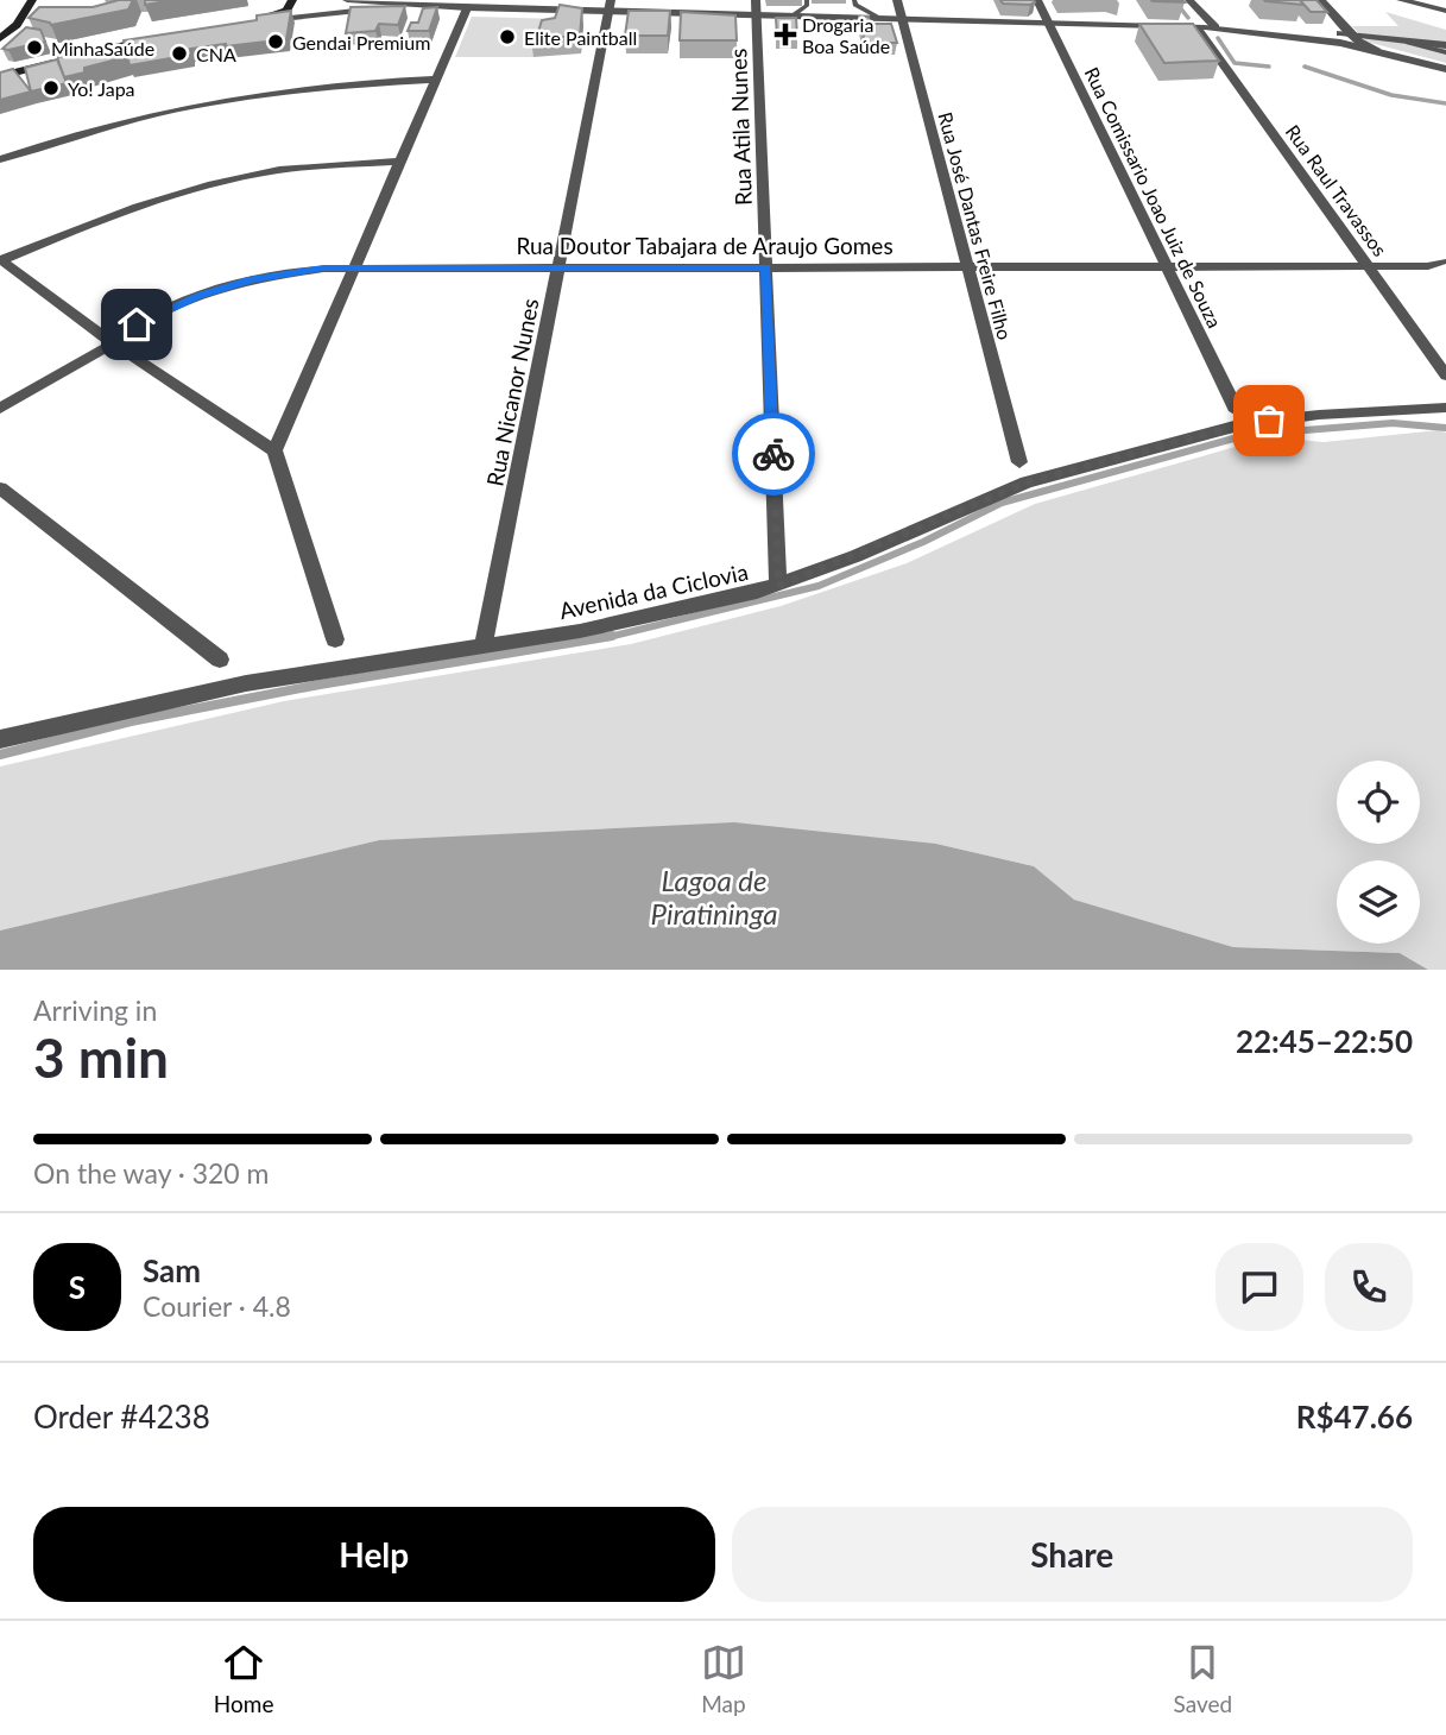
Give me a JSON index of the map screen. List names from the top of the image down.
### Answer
{
  "streets": {
    "street": [
      "Rua Atila Nunes",
      "Rua Raul Travassos",
      "Rua Comissario Joao Juiz de Souza",
      "Rua José Dantas Freire Filho",
      "Rua Doutor Tabajara de Araujo Gomes",
      "Rua Nicanor Nunes",
      "Avenida da Ciclovia"
    ]
  },
  "crossings": [
    ["Rua Atila Nunes", "Rua Doutor Tabajara de Araujo Gomes"],
    ["Rua Atila Nunes", "Avenida da Ciclovia"],
    ["Rua Raul Travassos", "Rua Doutor Tabajara de Araujo Gomes"],
    ["Rua Comissario Joao Juiz de Souza", "Rua Doutor Tabajara de Araujo Gomes"],
    ["Rua José Dantas Freire Filho", "Rua Doutor Tabajara de Araujo Gomes"],
    ["Rua Doutor Tabajara de Araujo Gomes", "Rua Nicanor Nunes"],
    ["Rua Nicanor Nunes", "Avenida da Ciclovia"]
  ],
  "water": ["Lagoa de Piratininga"],
  "places": {
    "health": ["Drogaria Boa Saúde"],
    "other": [
      "Elite Paintball",
      "Gendai Premium",
      "MinhaSaúde",
      "CNA",
      "Yo! Japa"
    ]
  },
  "page": {
    "heading": ["3 min", "Arriving in", "22:45–22:50"],
    "panel": [
      "Sam",
      "Courier · 4.8",
      "Order #4238",
      "R$47.66"
    ],
    "bar": "On the way · 320 m",
    "round": "S",
    "buttons": ["Help", "Share"],
    "tabs": ["Home", "Map", "Saved"]
  }
}
